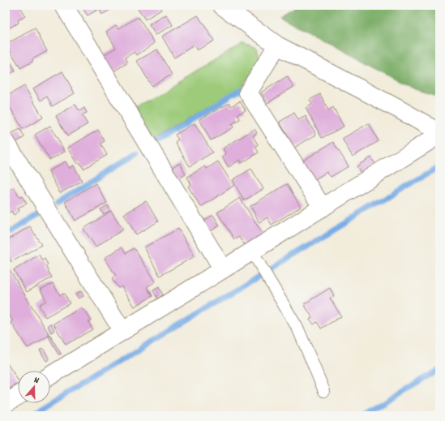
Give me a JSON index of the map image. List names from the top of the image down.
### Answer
{
  "north": "top"
}
